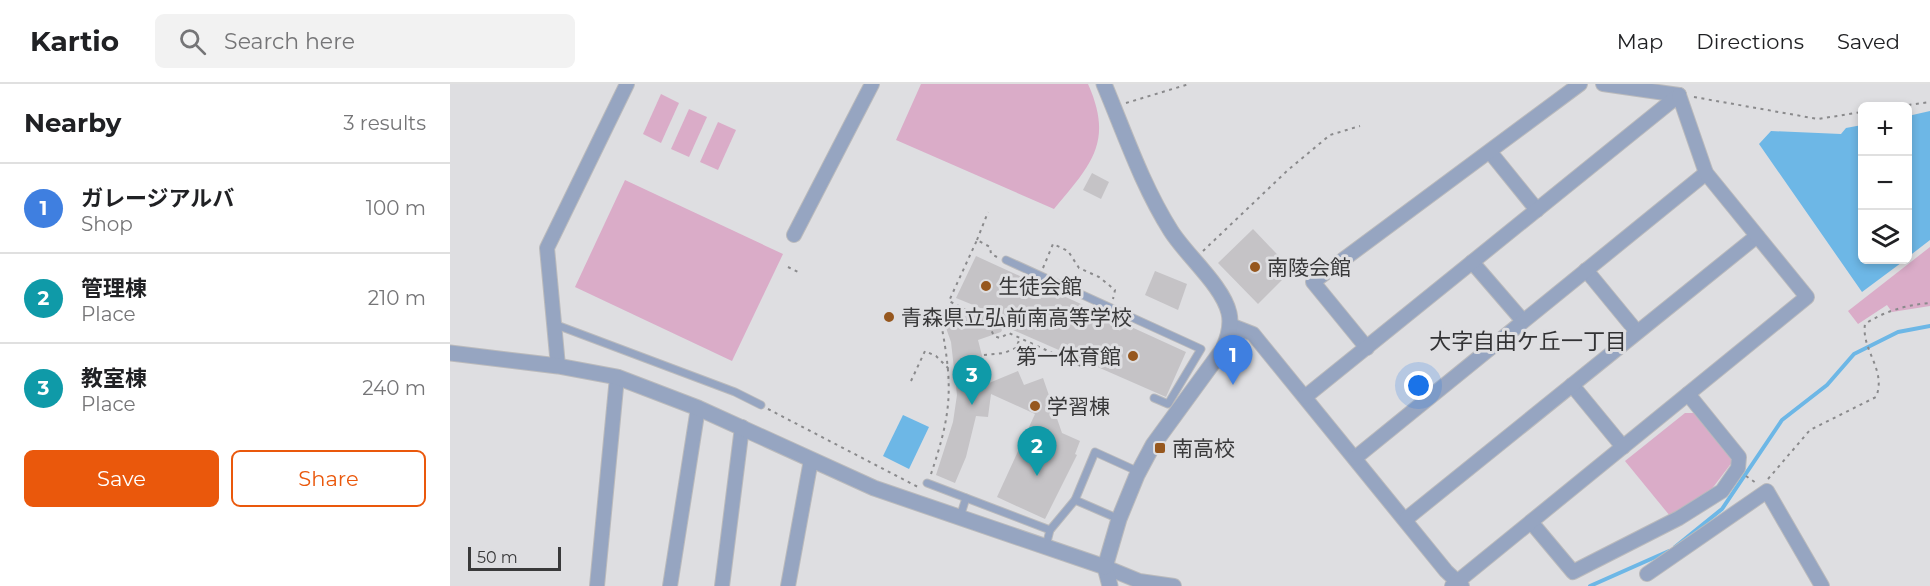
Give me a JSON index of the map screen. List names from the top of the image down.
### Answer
{
  "districts": ["大字自由ケ丘一丁目"],
  "places": {
    "other": [
      "南陵会館",
      "生徒会館",
      "青森県立弘前南高等学校",
      "第一体育館",
      "学習棟"
    ],
    "transit": ["南高校"]
  },
  "scale_bar": "50 m",
  "page": {
    "header": "Kartio",
    "search": "Search here",
    "nav": ["Map", "Directions", "Saved"],
    "heading": ["Nearby", "3 results"],
    "map_buttons": ["+", "−"],
    "list": [
      {
        "mark": "1",
        "name": "ガレージアルバ",
        "note": "Shop",
        "value": "100 m"
      },
      {
        "mark": "2",
        "name": "管理棟",
        "note": "Place",
        "value": "210 m"
      },
      {
        "mark": "3",
        "name": "教室棟",
        "note": "Place",
        "value": "240 m"
      }
    ],
    "pins": ["1", "3", "2"],
    "buttons": ["Save", "Share"],
    "scale": "50 m"
  }
}
